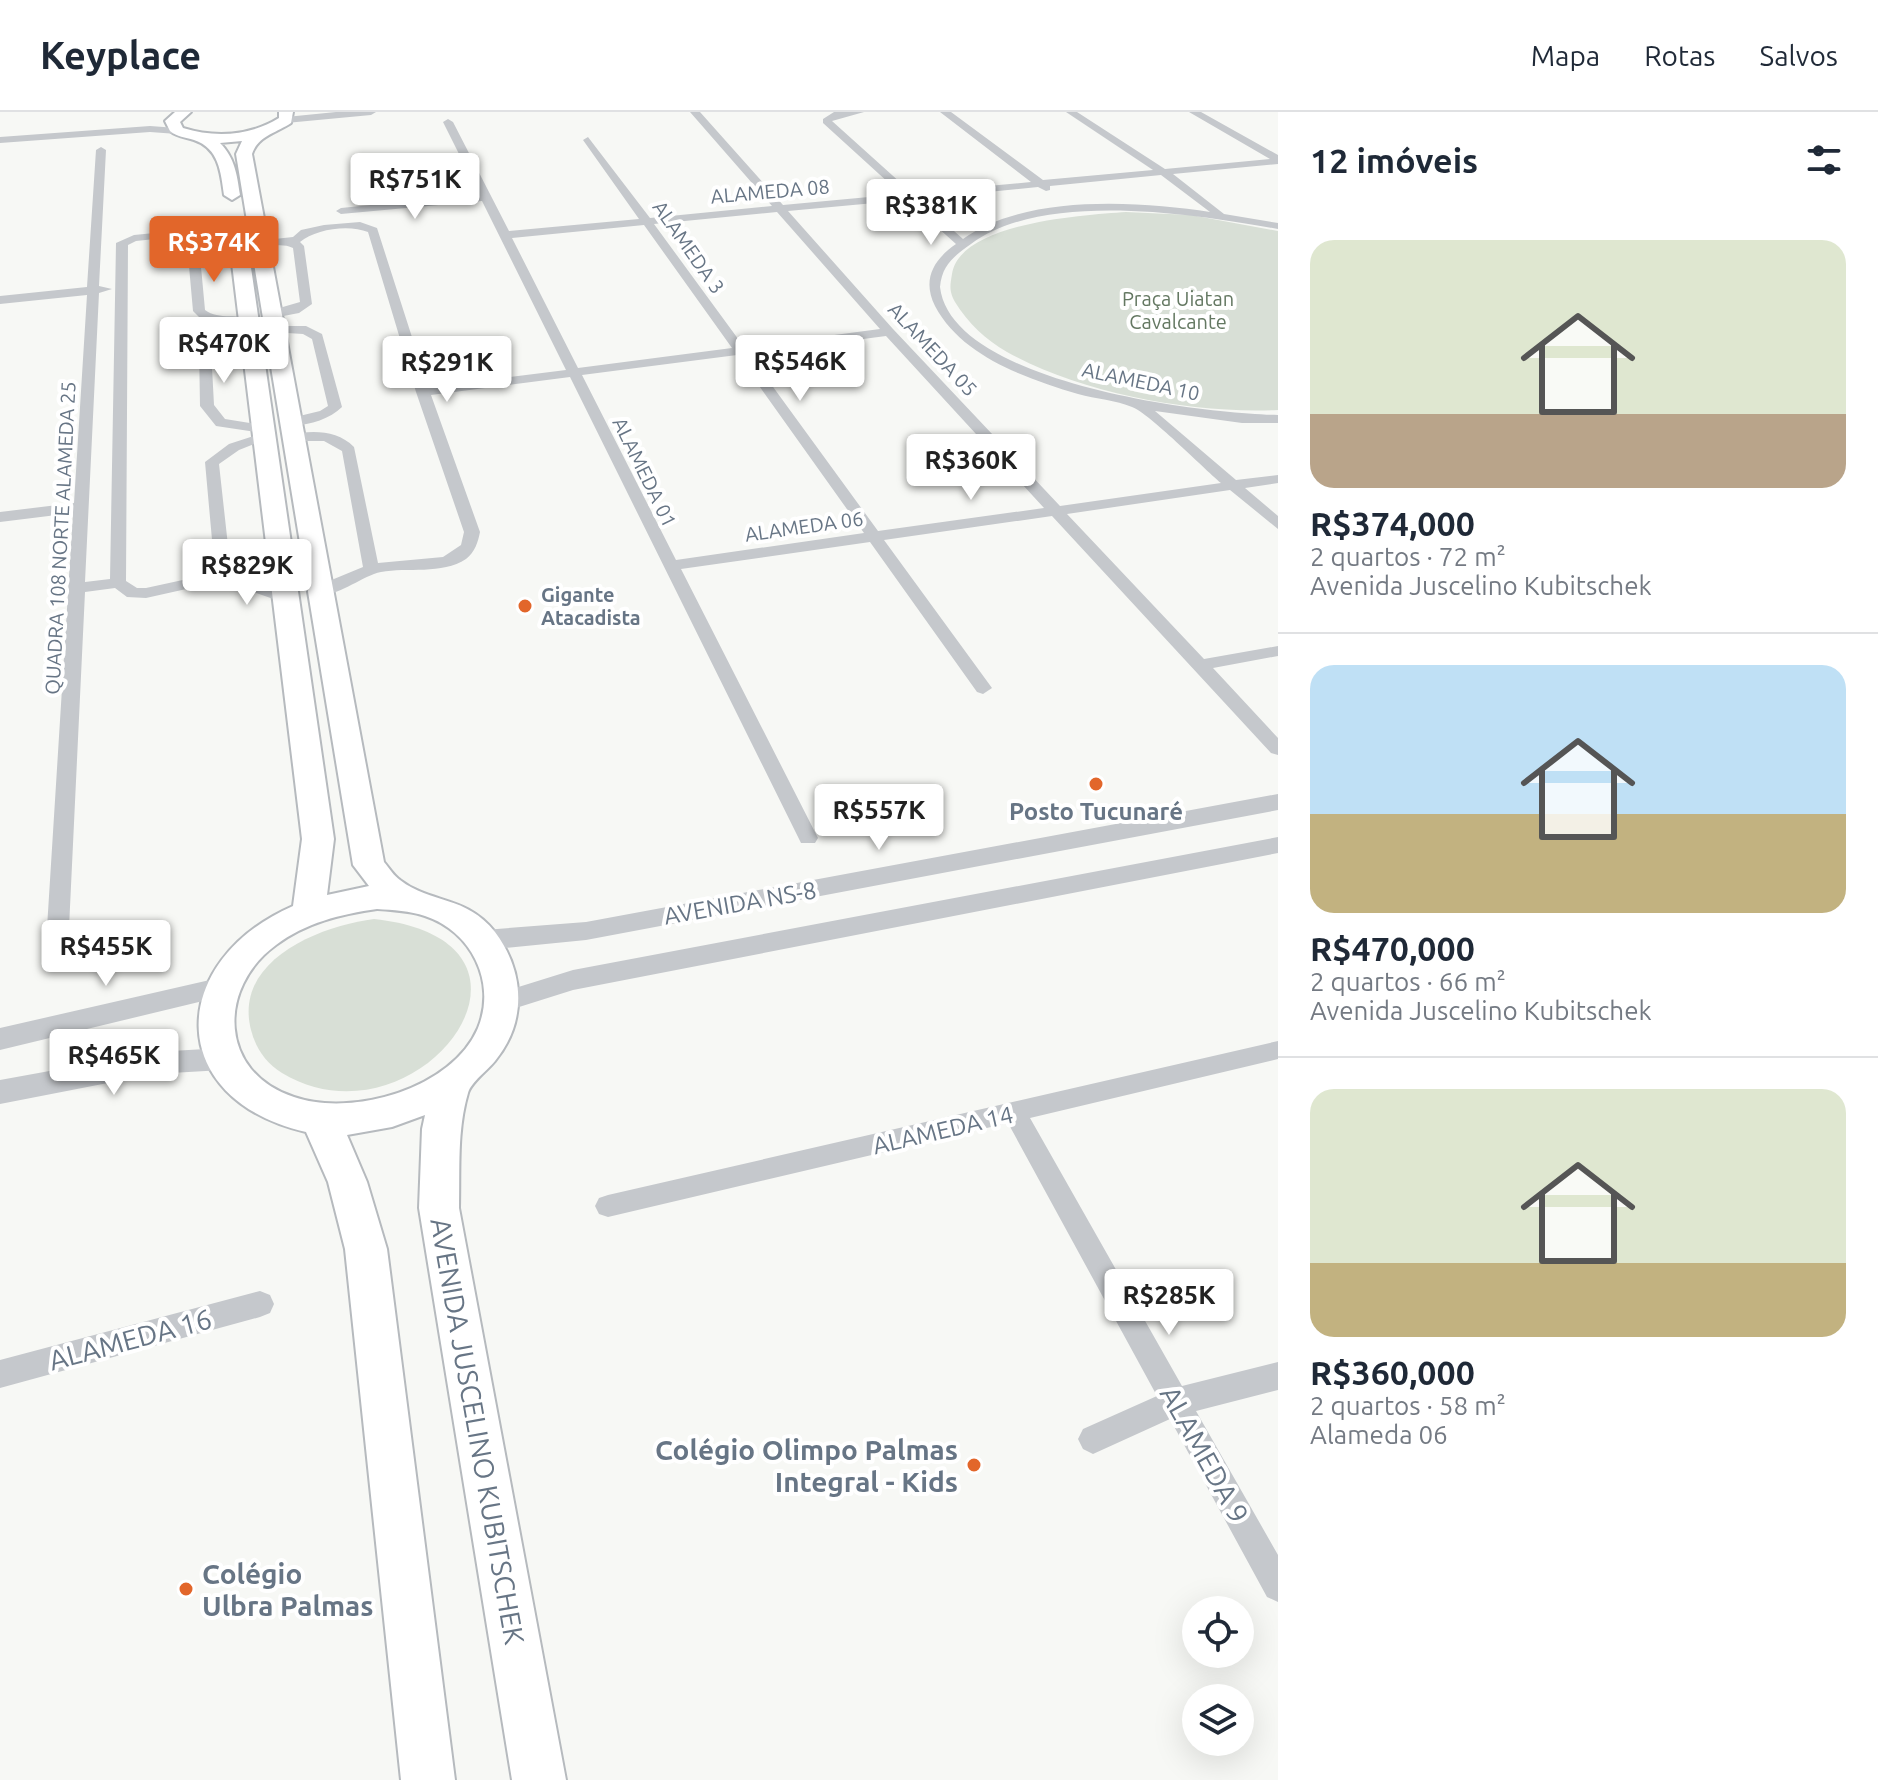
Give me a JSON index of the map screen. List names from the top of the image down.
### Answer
{
  "streets": {
    "main road": ["AVENIDA JUSCELINO KUBITSCHEK"],
    "street": [
      "ALAMEDA 08",
      "ALAMEDA 3",
      "ALAMEDA 05",
      "ALAMEDA 10",
      "ALAMEDA 01",
      "ALAMEDA 06",
      "QUADRA 108 NORTE ALAMEDA 25",
      "AVENIDA NS-8",
      "ALAMEDA 14",
      "ALAMEDA 16",
      "ALAMEDA 9"
    ]
  },
  "crossings": [
    ["ALAMEDA 08", "ALAMEDA 3"],
    ["ALAMEDA 08", "ALAMEDA 05"],
    ["ALAMEDA 08", "ALAMEDA 01"],
    ["ALAMEDA 3", "ALAMEDA 06"],
    ["ALAMEDA 05", "ALAMEDA 06"],
    ["ALAMEDA 01", "ALAMEDA 06"],
    ["AVENIDA NS-8", "AVENIDA JUSCELINO KUBITSCHEK"],
    ["ALAMEDA 14", "ALAMEDA 9"]
  ],
  "parks": ["Praça Uiatan Cavalcante"],
  "places": [
    "Gigante Atacadista",
    "Posto Tucunaré",
    "Colégio Olimpo Palmas Integral - Kids",
    "Colégio Ulbra Palmas"
  ],
  "page": {
    "header": "Keyplace",
    "nav": ["Mapa", "Rotas", "Salvos"],
    "heading": "12 imóveis",
    "price": [
      "R$751K",
      "R$381K",
      "R$374K",
      "R$470K",
      "R$546K",
      "R$291K",
      "R$360K",
      "R$829K",
      "R$557K",
      "R$455K",
      "R$465K",
      "R$285K"
    ],
    "list": [
      {
        "name": "R$374,000",
        "note": "2 quartos · 72 m² · Avenida Juscelino Kubitschek"
      },
      {
        "name": "R$470,000",
        "note": "2 quartos · 66 m² · Avenida Juscelino Kubitschek"
      },
      {
        "name": "R$360,000",
        "note": "2 quartos · 58 m² · Alameda 06"
      }
    ]
  }
}
